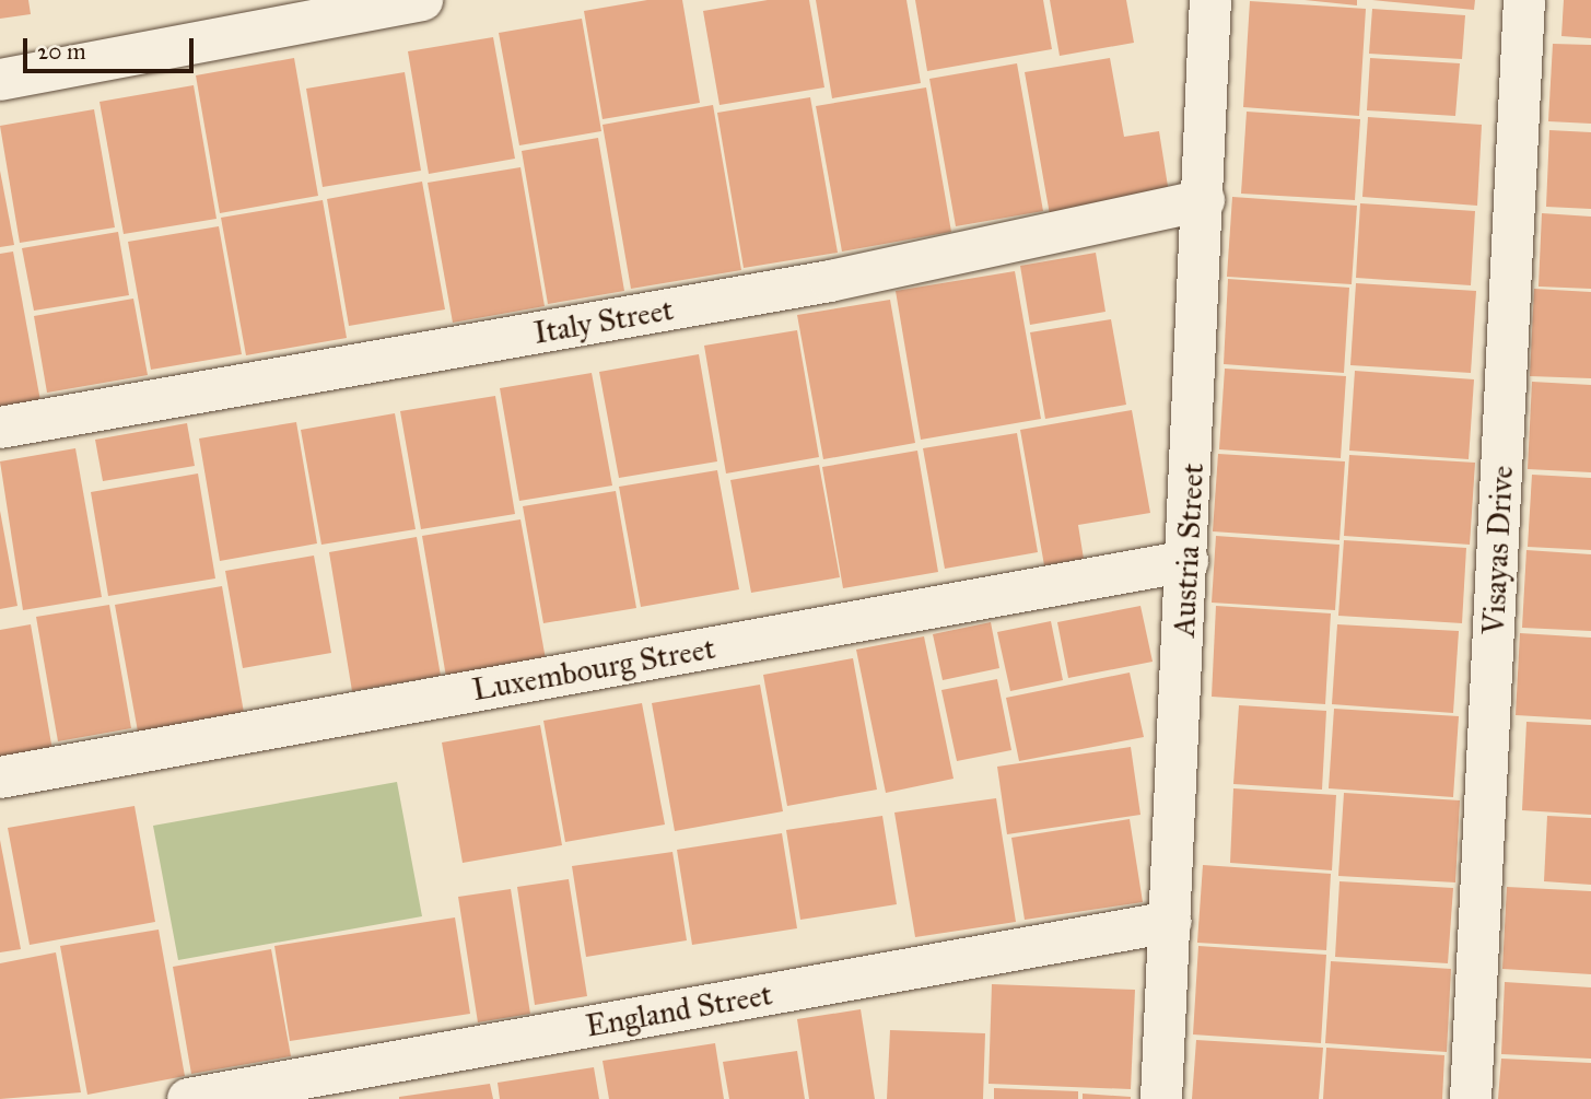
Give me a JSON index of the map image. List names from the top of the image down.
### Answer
{
  "streets": {
    "street": [
      "Italy Street",
      "Austria Street",
      "Visayas Drive",
      "Luxembourg Street",
      "England Street"
    ]
  },
  "crossings": [
    ["Italy Street", "Austria Street"],
    ["Austria Street", "Luxembourg Street"],
    ["Austria Street", "England Street"]
  ],
  "scale_bar": "20 m"
}
